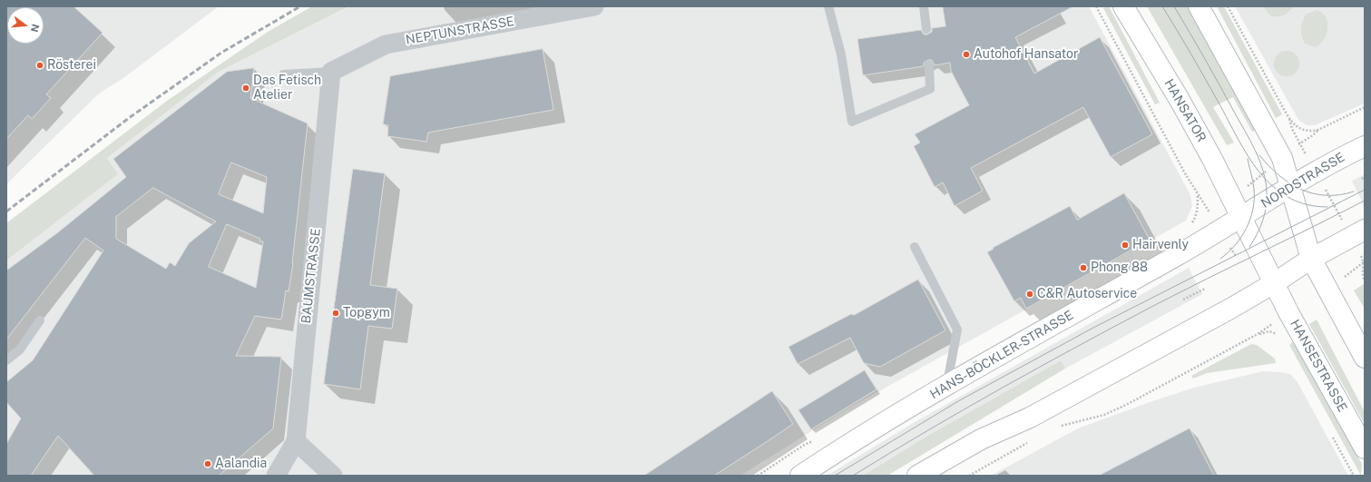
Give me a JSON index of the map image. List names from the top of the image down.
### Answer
{
  "streets": {
    "main road": [
      "HANSATOR",
      "NORDSTRASSE",
      "HANS-BÖCKLER-STRASSE",
      "HANSESTRASSE"
    ],
    "street": ["NEPTUNSTRASSE", "BAUMSTRASSE"]
  },
  "crossings": [
    ["NEPTUNSTRASSE", "BAUMSTRASSE"],
    ["HANSATOR", "NORDSTRASSE"],
    ["HANSATOR", "HANS-BÖCKLER-STRASSE"],
    ["HANSATOR", "HANSESTRASSE"],
    ["NORDSTRASSE", "HANS-BÖCKLER-STRASSE"]
  ],
  "places": [
    "Autohof Hansator",
    "Rösterei",
    "Das Fetisch Atelier",
    "Hairvenly",
    "Phong 88",
    "C&R Autoservice",
    "Topgym",
    "Aalandia"
  ],
  "north": "right"
}
